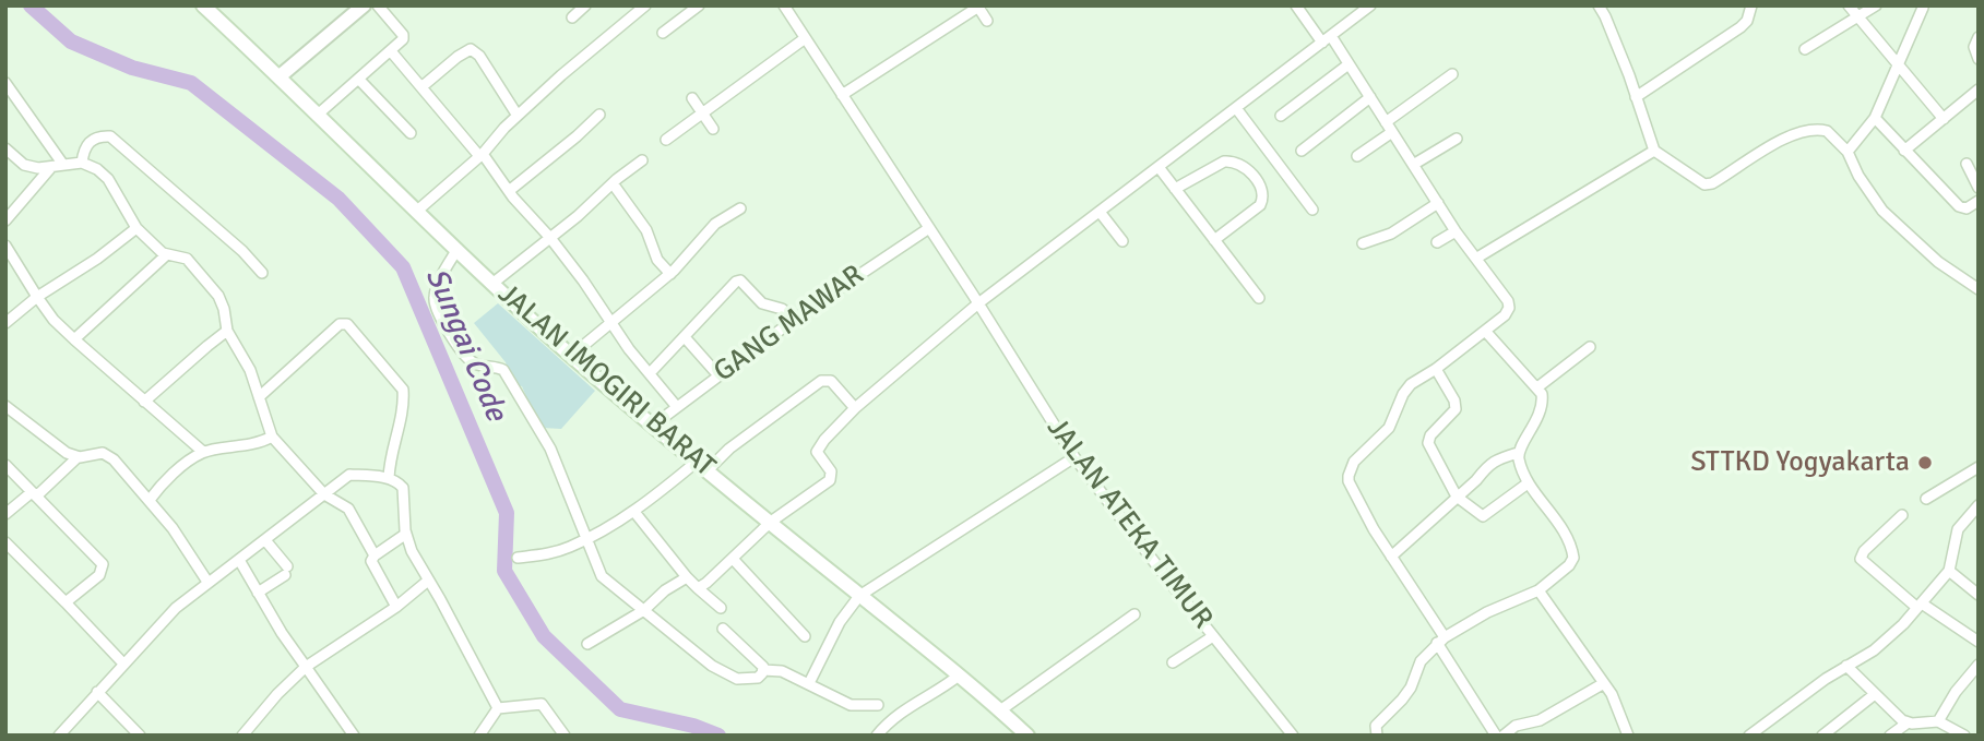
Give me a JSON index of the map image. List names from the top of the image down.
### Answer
{
  "streets": {
    "main road": ["JALAN IMOGIRI BARAT"],
    "street": ["GANG MAWAR", "JALAN ATEKA TIMUR"]
  },
  "crossings": [
    ["GANG MAWAR", "JALAN IMOGIRI BARAT"],
    ["GANG MAWAR", "JALAN ATEKA TIMUR"]
  ],
  "water": ["Sungai Code"],
  "places": ["STTKD Yogyakarta"]
}
